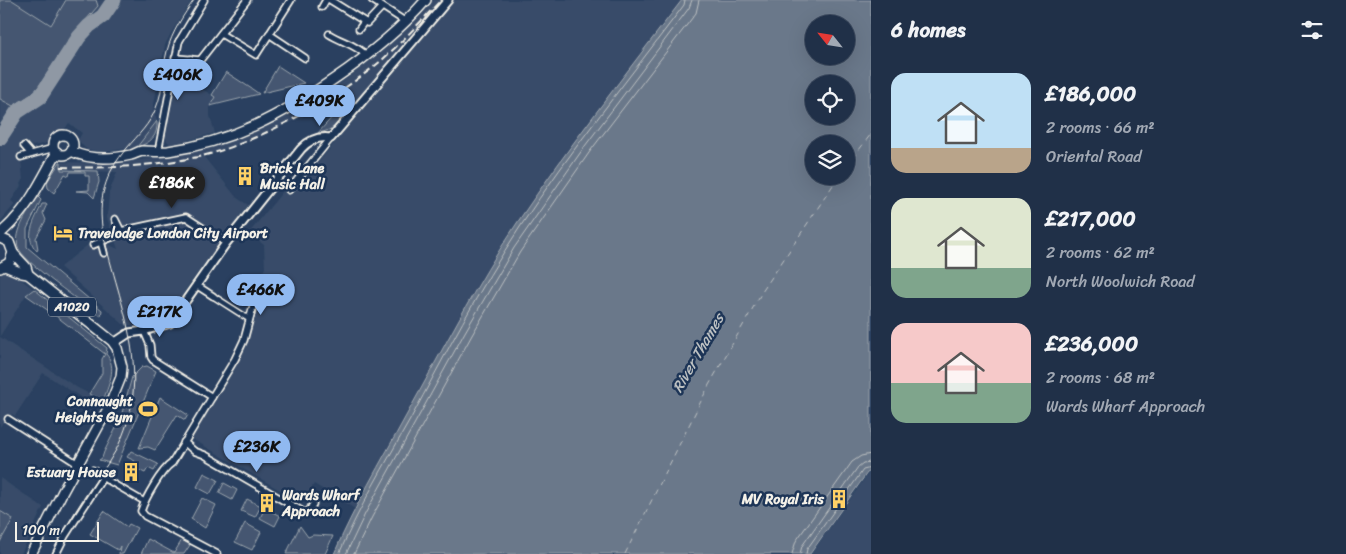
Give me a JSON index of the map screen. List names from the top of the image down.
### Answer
{
  "streets": {
    "main road": ["A1020"]
  },
  "water": ["River Thames"],
  "places": {
    "building": [
      "Brick Lane Music Hall",
      "Estuary House",
      "MV Royal Iris",
      "Wards Wharf Approach"
    ],
    "hotel": ["Travelodge London City Airport"],
    "sports": ["Connaught Heights Gym"]
  },
  "scale_bar": "100 m",
  "north": "top left",
  "page": {
    "heading": "6 homes",
    "price": [
      "£406K",
      "£409K",
      "£186K",
      "£466K",
      "£217K",
      "£236K"
    ],
    "list": [
      {
        "name": "£186,000",
        "note": "2 rooms · 66 m² · Oriental Road"
      },
      {
        "name": "£217,000",
        "note": "2 rooms · 62 m² · North Woolwich Road"
      },
      {
        "name": "£236,000",
        "note": "2 rooms · 68 m² · Wards Wharf Approach"
      }
    ],
    "scale": "100 m"
  }
}
